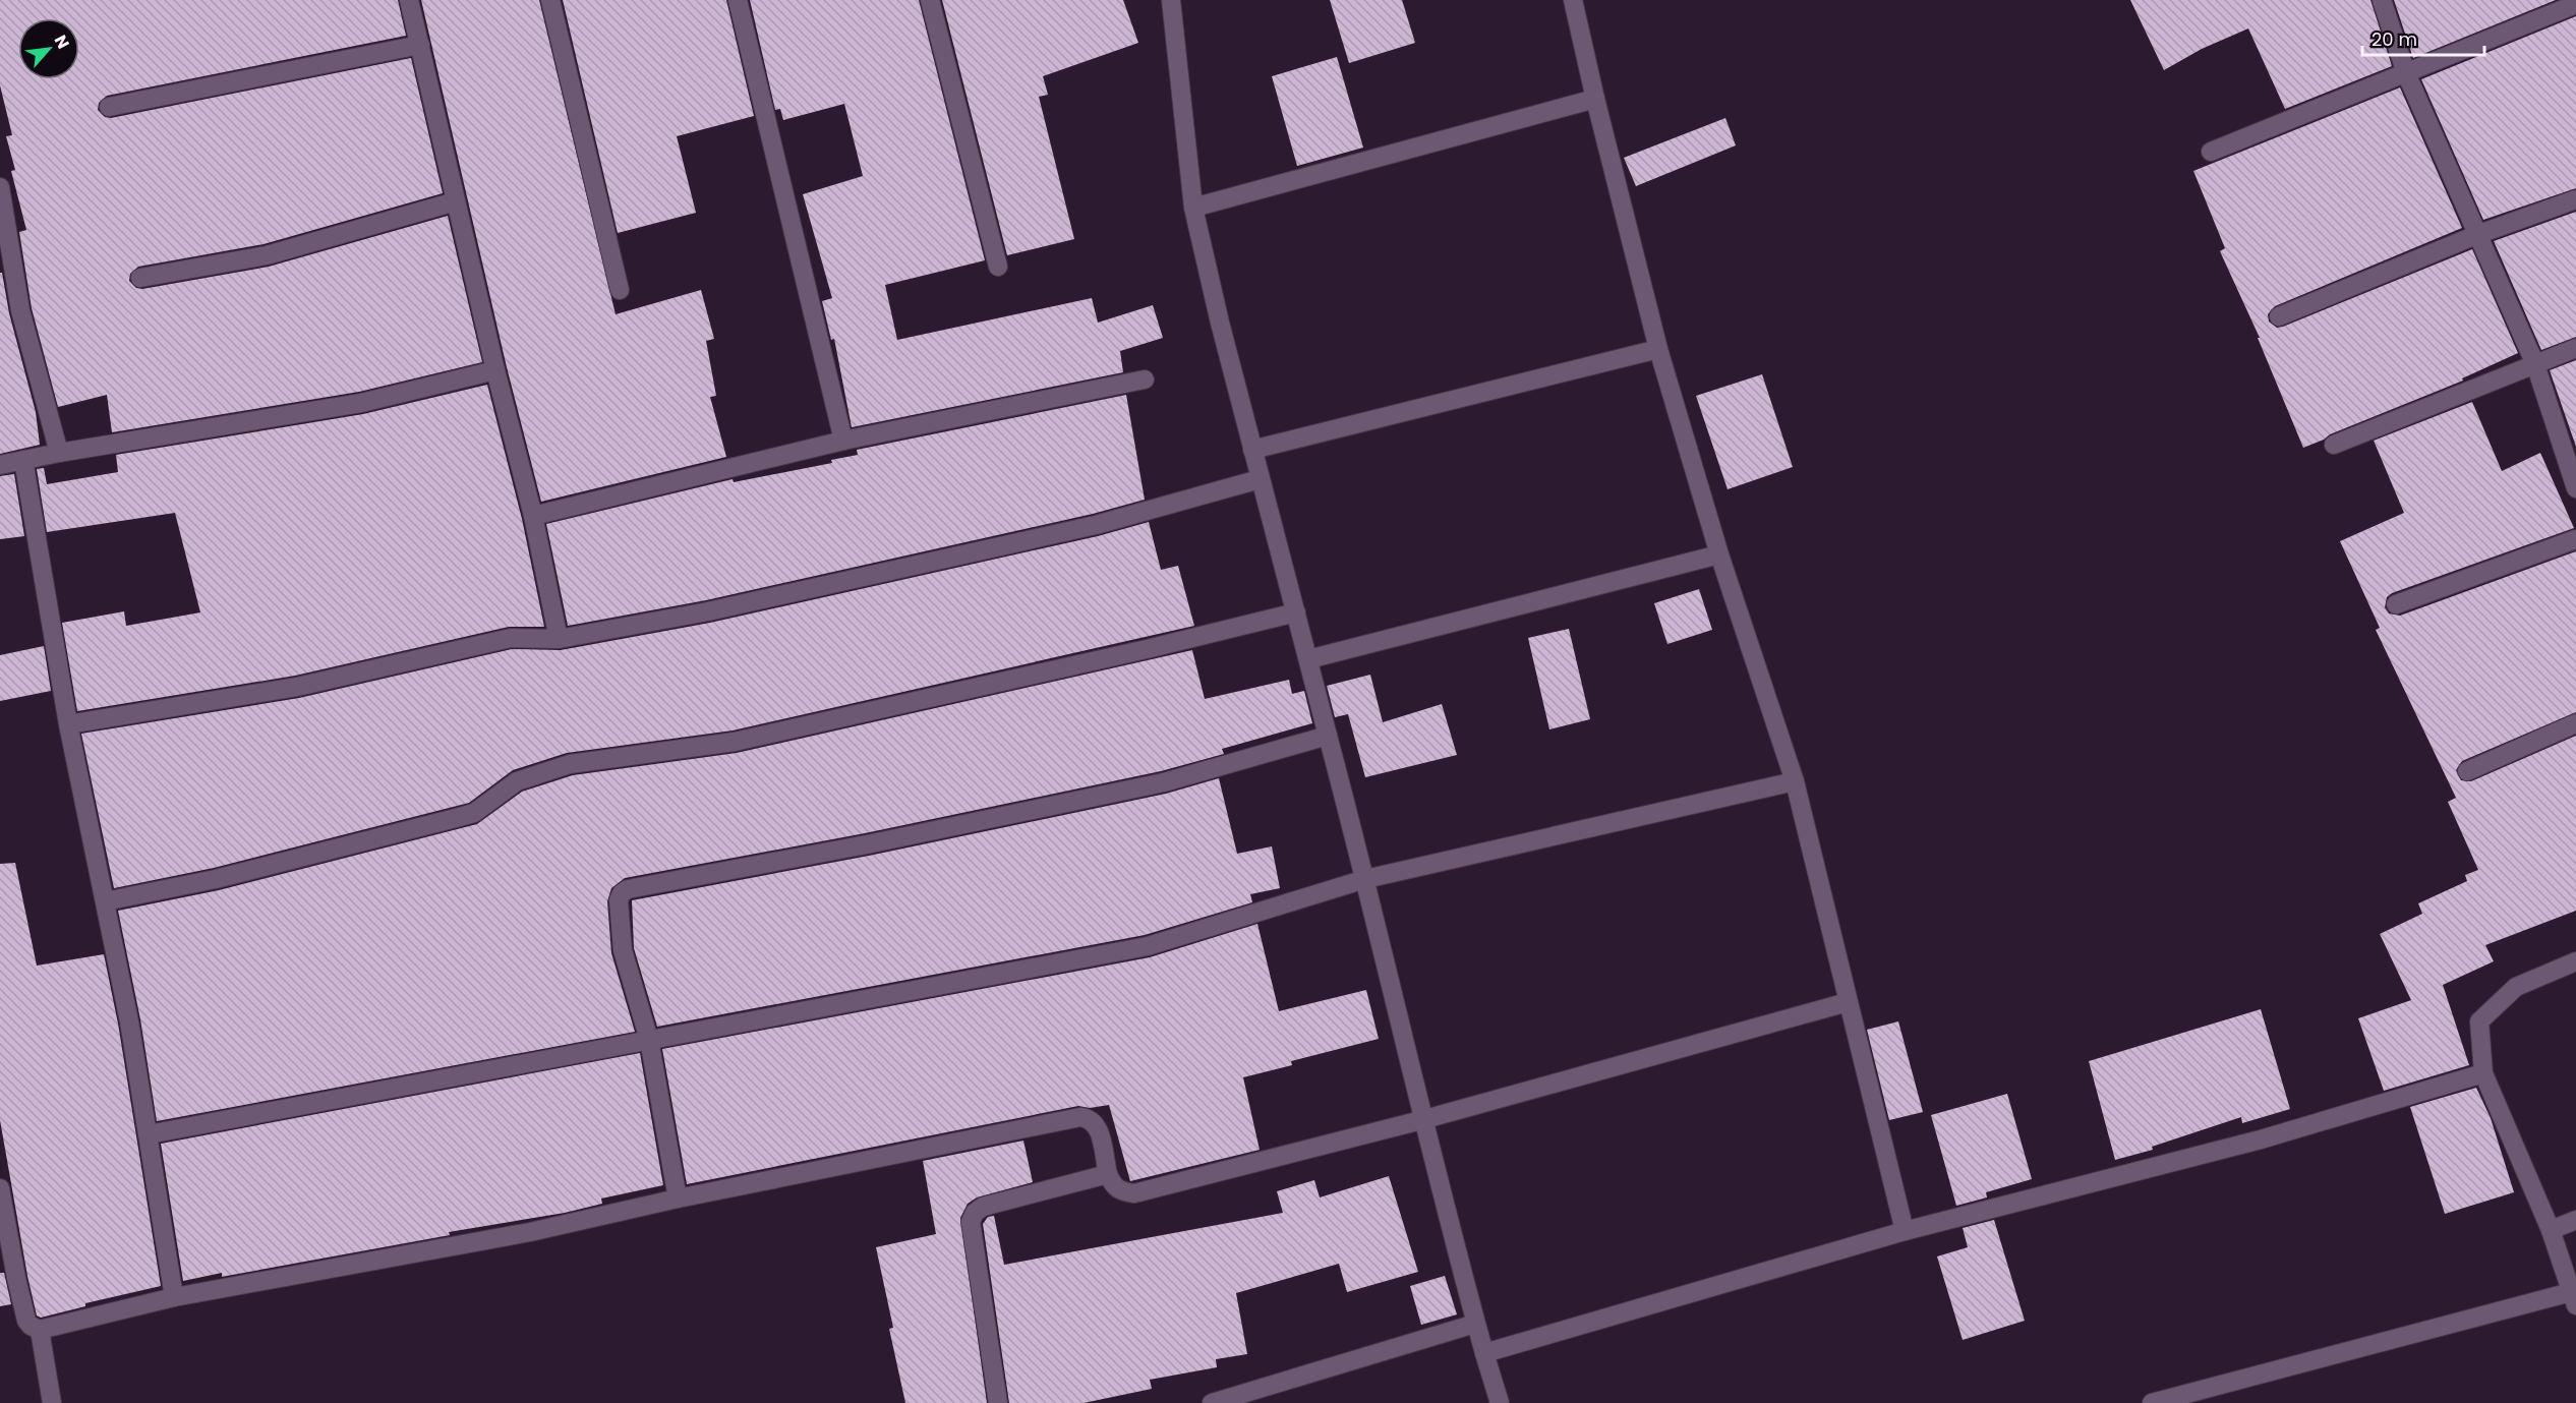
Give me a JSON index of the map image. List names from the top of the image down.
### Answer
{
  "scale_bar": "20 m",
  "north": "top right"
}
